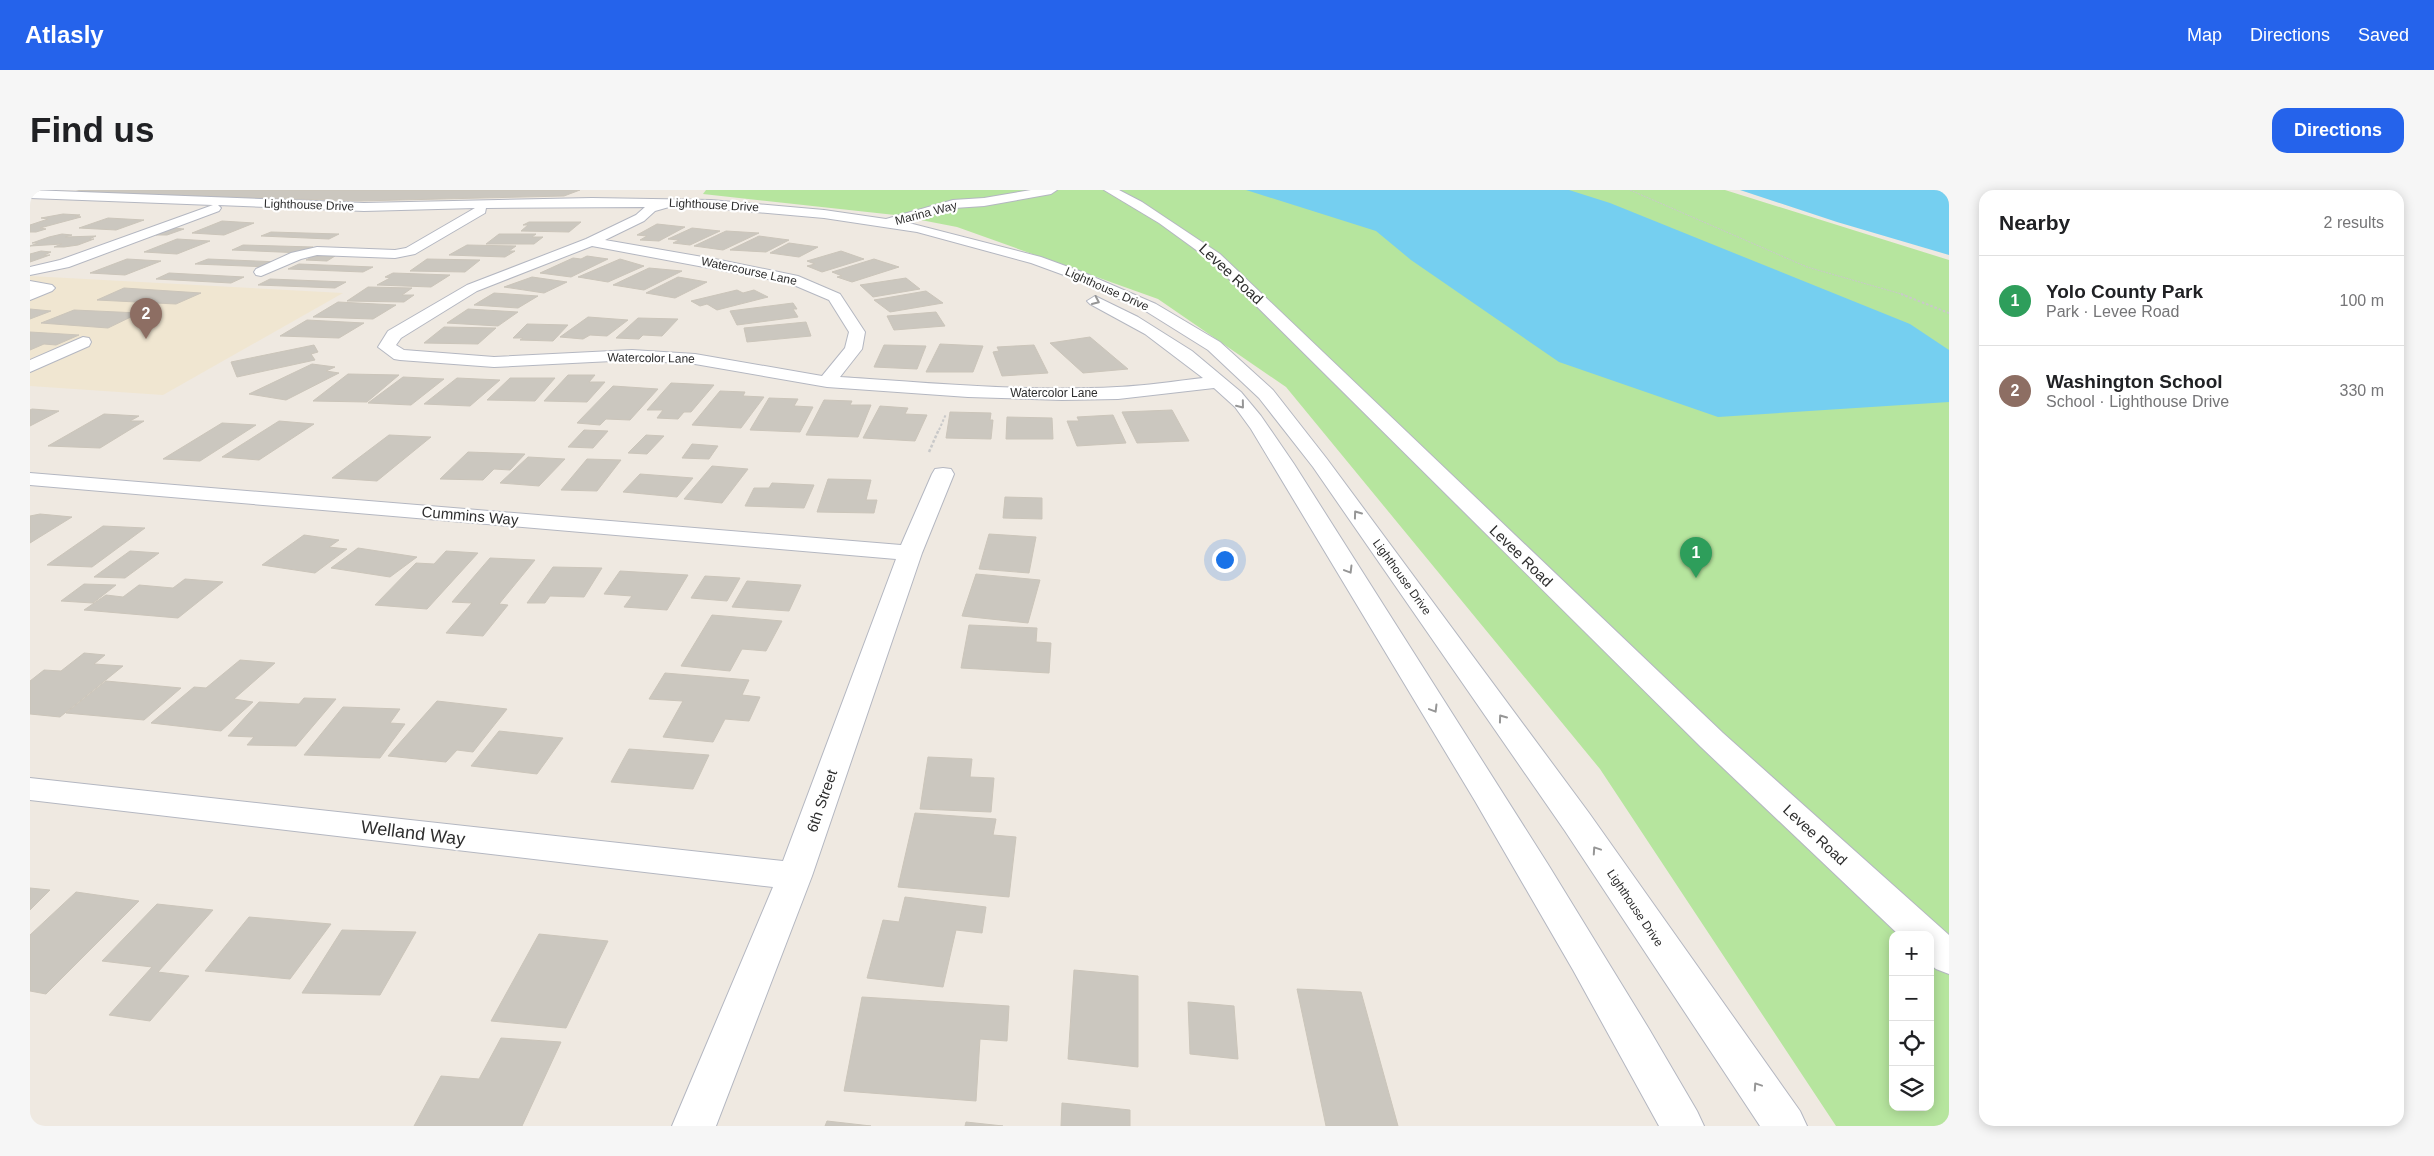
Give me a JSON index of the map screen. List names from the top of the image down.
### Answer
{
  "streets": {
    "street": [
      "Lighthouse Drive",
      "Marina Way",
      "Watercourse Lane",
      "Levee Road",
      "Watercolor Lane",
      "Cummins Way",
      "6th Street",
      "Welland Way"
    ]
  },
  "crossings": [
    ["Lighthouse Drive", "Marina Way"],
    ["Lighthouse Drive", "Watercolor Lane"],
    ["Watercourse Lane", "Watercolor Lane"],
    ["Cummins Way", "6th Street"],
    ["6th Street", "Welland Way"]
  ],
  "page": {
    "header": "Atlasly",
    "nav": ["Map", "Directions", "Saved"],
    "buttons": "Directions",
    "title": "Find us",
    "heading": ["Nearby", "2 results"],
    "list": [
      {
        "mark": "1",
        "name": "Yolo County Park",
        "note": "Park · Levee Road",
        "value": "100 m"
      },
      {
        "mark": "2",
        "name": "Washington School",
        "note": "School · Lighthouse Drive",
        "value": "330 m"
      }
    ],
    "pins": ["2", "1"],
    "map_buttons": ["+", "−"]
  }
}
